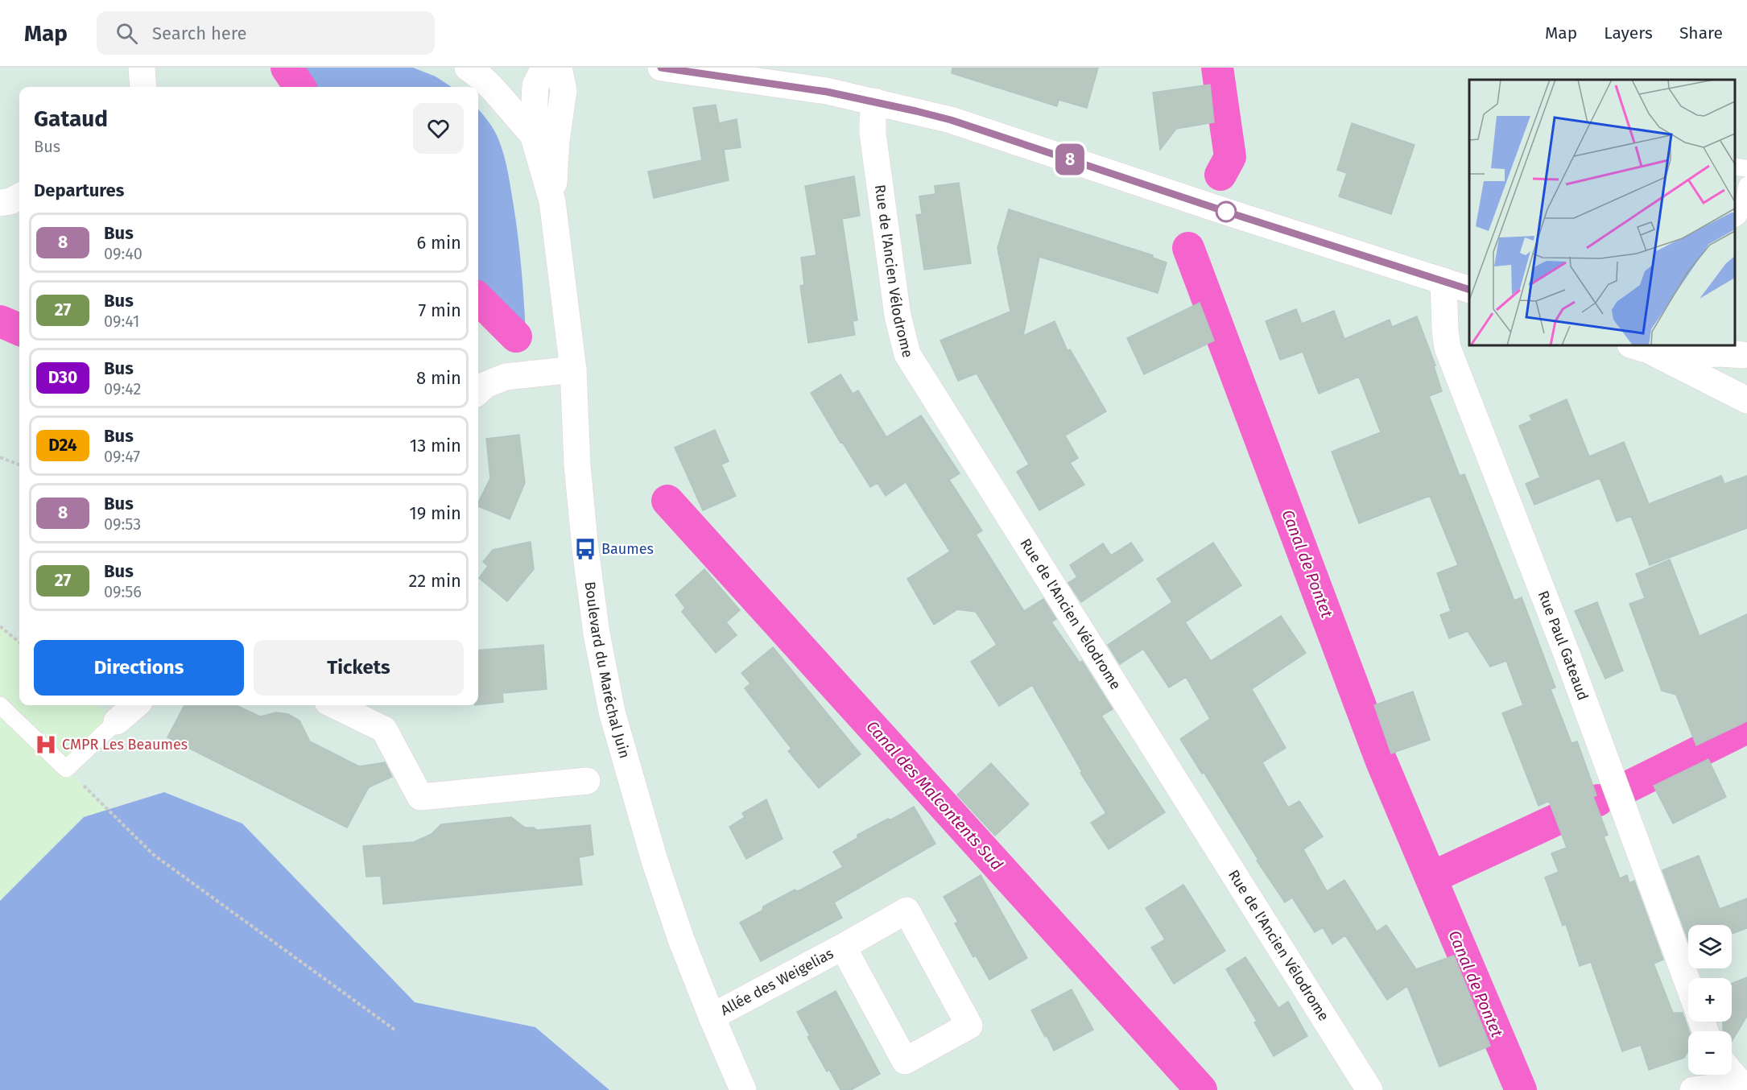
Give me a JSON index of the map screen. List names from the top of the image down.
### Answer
{
  "streets": {
    "street": [
      "Rue de l'Ancien Vélodrome",
      "Rue Paul Gateaud",
      "Boulevard du Maréchal Juin",
      "Allée des Weigelias"
    ]
  },
  "crossings": [
    ["Boulevard du Maréchal Juin", "Allée des Weigelias"]
  ],
  "water": ["Canal de Pontet", "Canal des Malcontents Sud"],
  "places": {
    "bus stop": ["Baumes"],
    "hospital": ["CMPR Les Beaumes"]
  },
  "lines": ["bus line 8"],
  "page": {
    "header": "Map",
    "search": "Search here",
    "nav": ["Map", "Layers", "Share"],
    "on_map": "8",
    "heading": [
      ["Gataud", "Bus"],
      "Departures"
    ],
    "list": [
      {
        "mark": "8",
        "name": "Bus",
        "note": "09:40",
        "value": "6 min"
      },
      {
        "mark": "27",
        "name": "Bus",
        "note": "09:41",
        "value": "7 min"
      },
      {
        "mark": "D30",
        "name": "Bus",
        "note": "09:42",
        "value": "8 min"
      },
      {
        "mark": "D24",
        "name": "Bus",
        "note": "09:47",
        "value": "13 min"
      },
      {
        "mark": "8",
        "name": "Bus",
        "note": "09:53",
        "value": "19 min"
      },
      {
        "mark": "27",
        "name": "Bus",
        "note": "09:56",
        "value": "22 min"
      }
    ],
    "buttons": ["Directions", "Tickets"],
    "map_buttons": ["+", "−"]
  }
}
